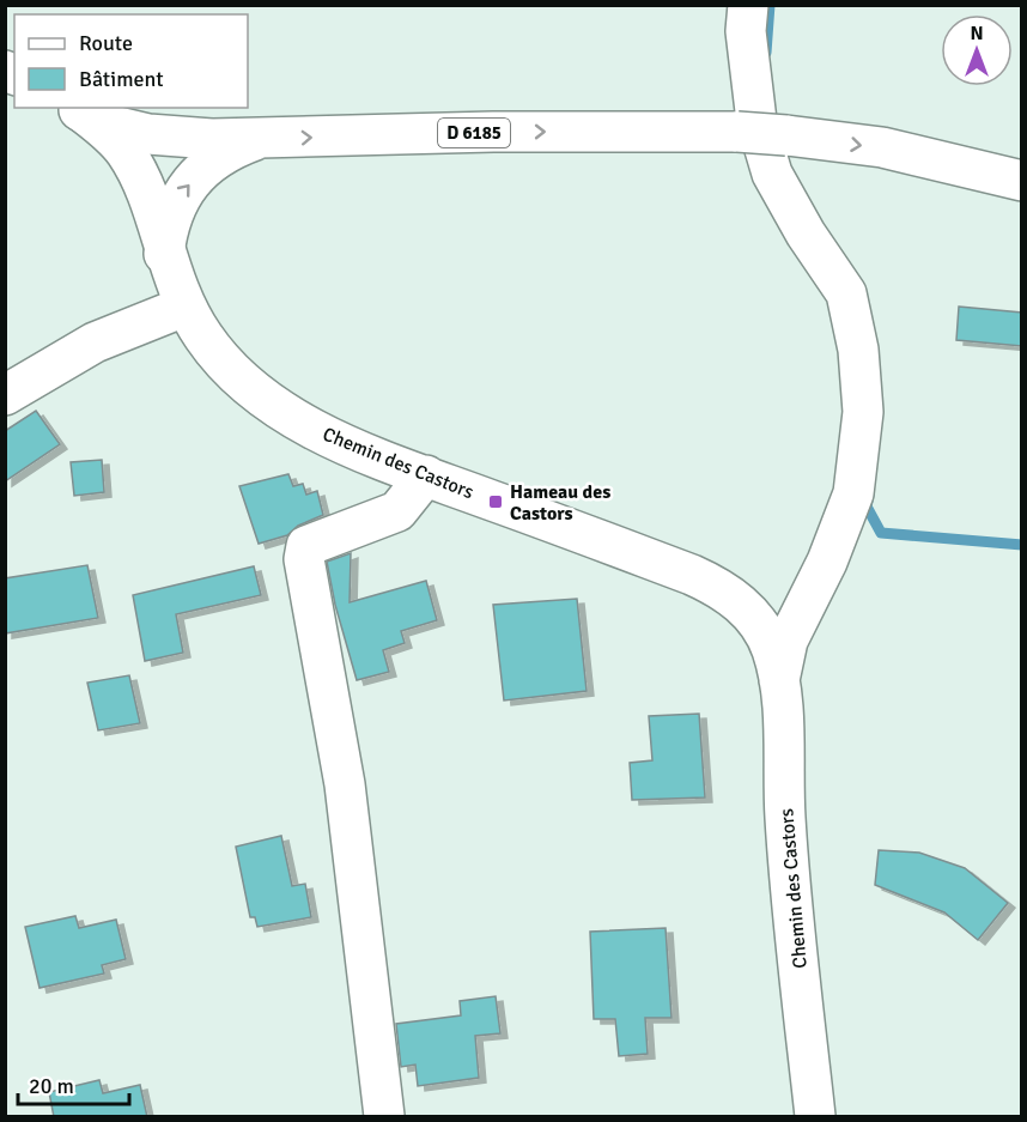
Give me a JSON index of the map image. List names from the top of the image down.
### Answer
{
  "streets": {
    "main road": ["D 6185", "Chemin des Castors"]
  },
  "crossings": [
    ["D 6185", "Chemin des Castors"]
  ],
  "places": {
    "transit": ["Hameau des Castors"]
  },
  "legend": ["Route", "Bâtiment"],
  "scale_bar": "20 m",
  "north": "top"
}
